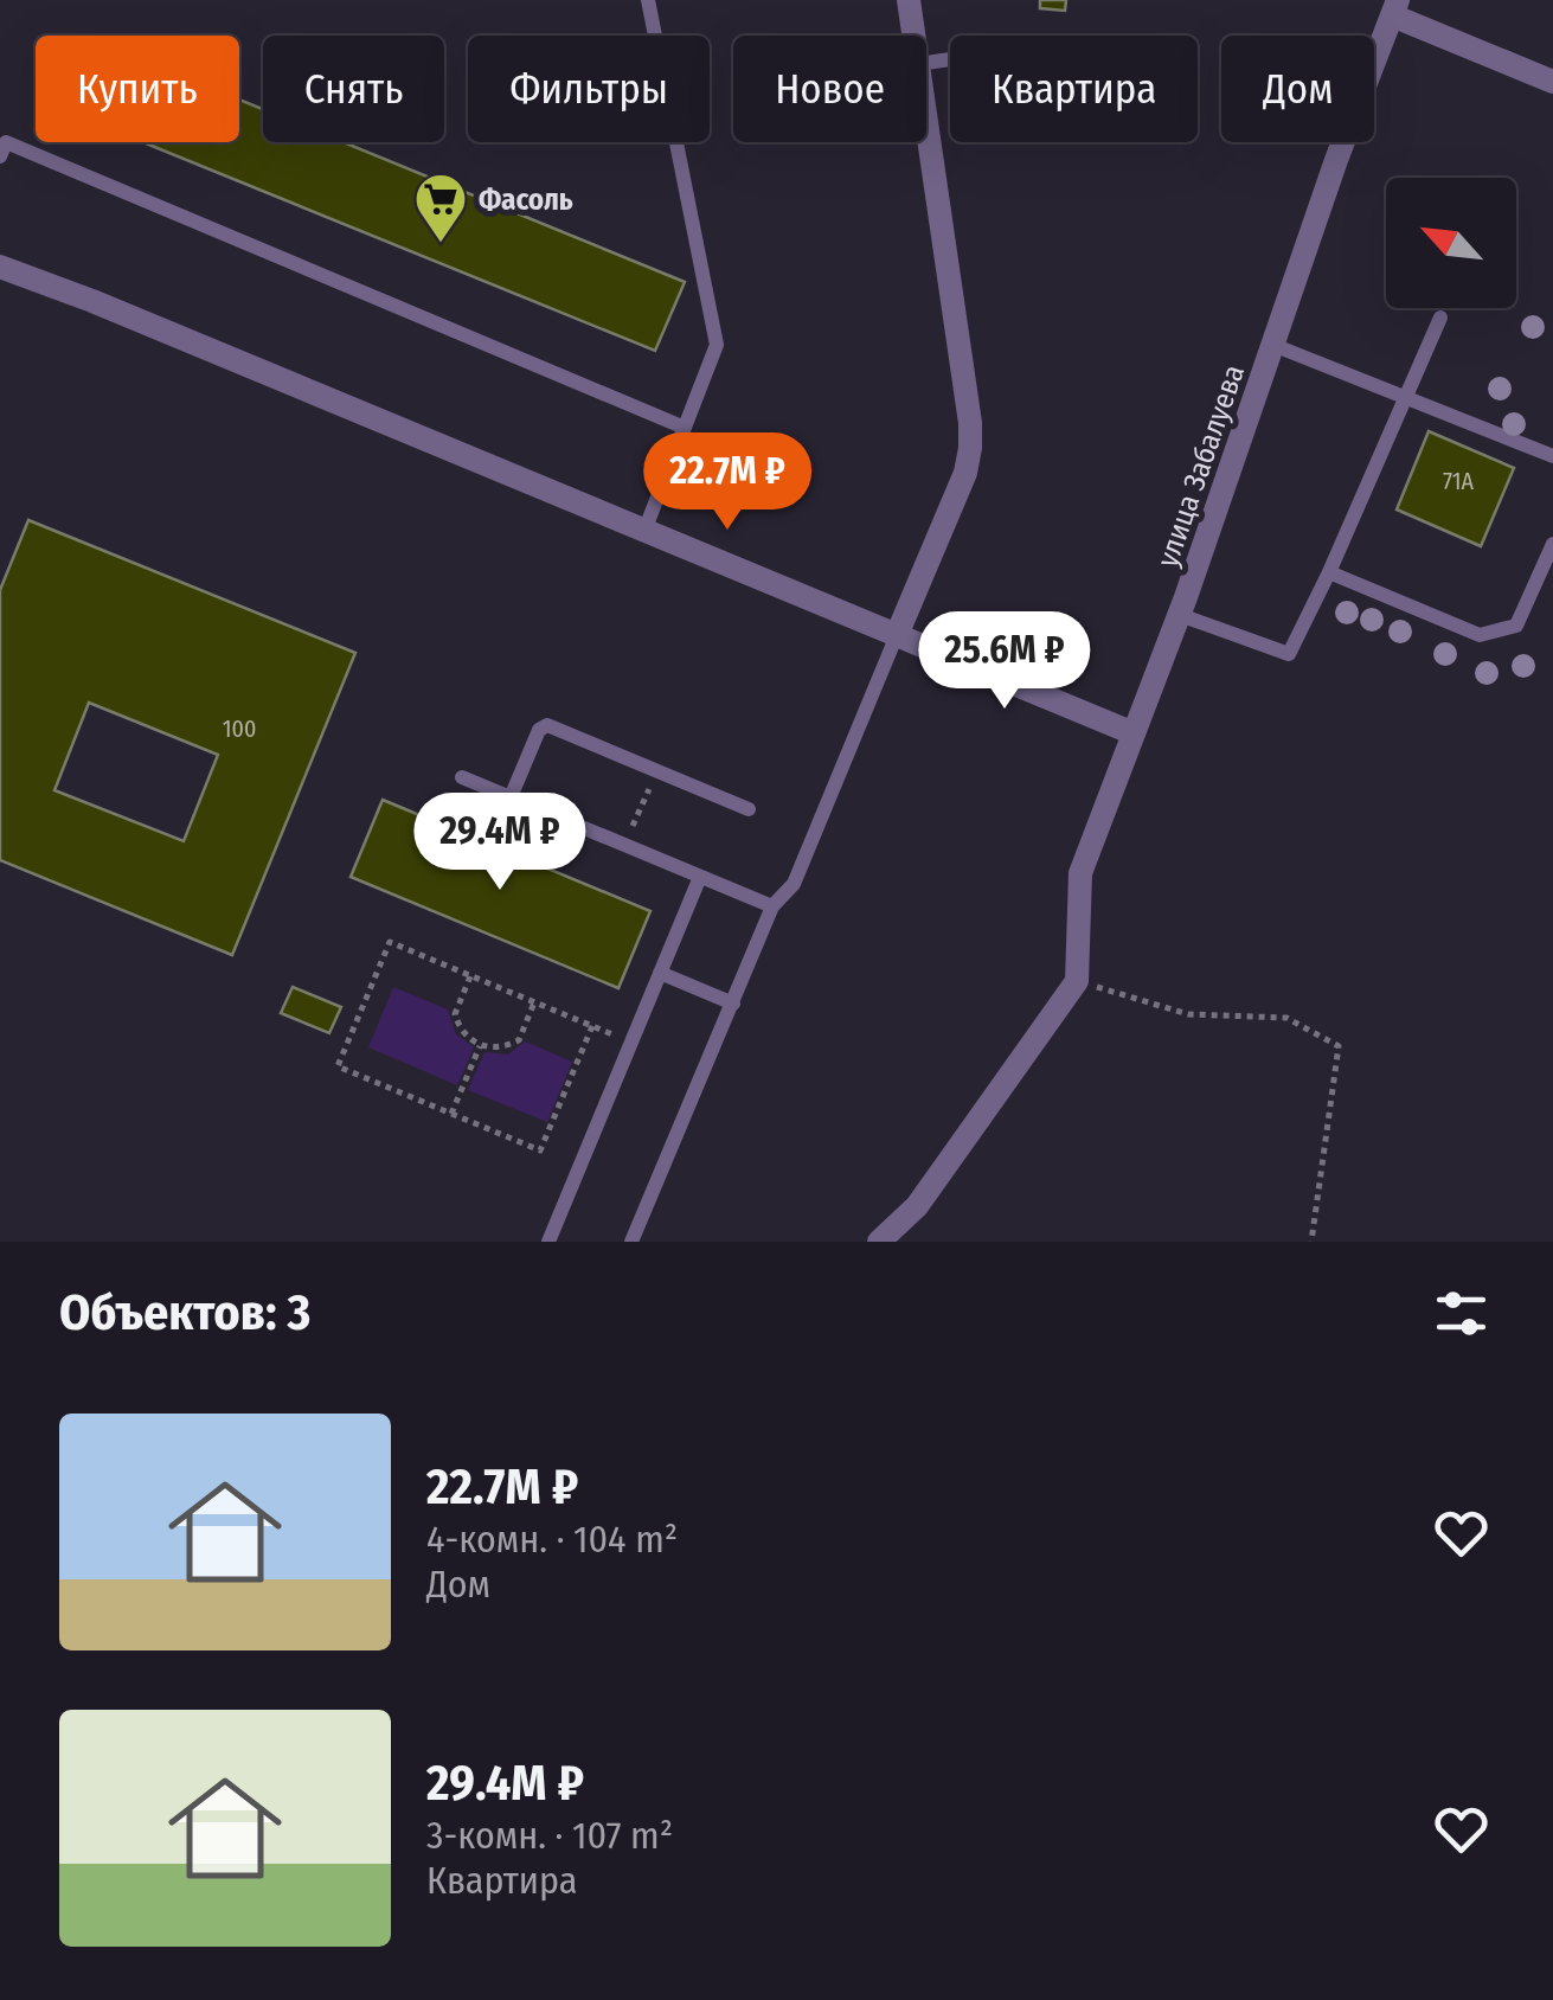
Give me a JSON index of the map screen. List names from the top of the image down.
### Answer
{
  "streets": {
    "street": ["улица Забалуева"]
  },
  "places": {
    "supermarket": ["Фасоль"]
  },
  "house_numbers": ["71А", "100"],
  "north": "top left",
  "page": {
    "chip": [
      "Купить",
      "Снять",
      "Фильтры",
      "Новое",
      "Квартира",
      "Дом"
    ],
    "price": ["22.7M ₽", "25.6M ₽", "29.4M ₽"],
    "heading": "Объектов: 3",
    "list": [
      {
        "name": "22.7M ₽",
        "note": "4-комн. · 104 m² · Дом"
      },
      {
        "name": "29.4M ₽",
        "note": "3-комн. · 107 m² · Квартира"
      }
    ]
  }
}
